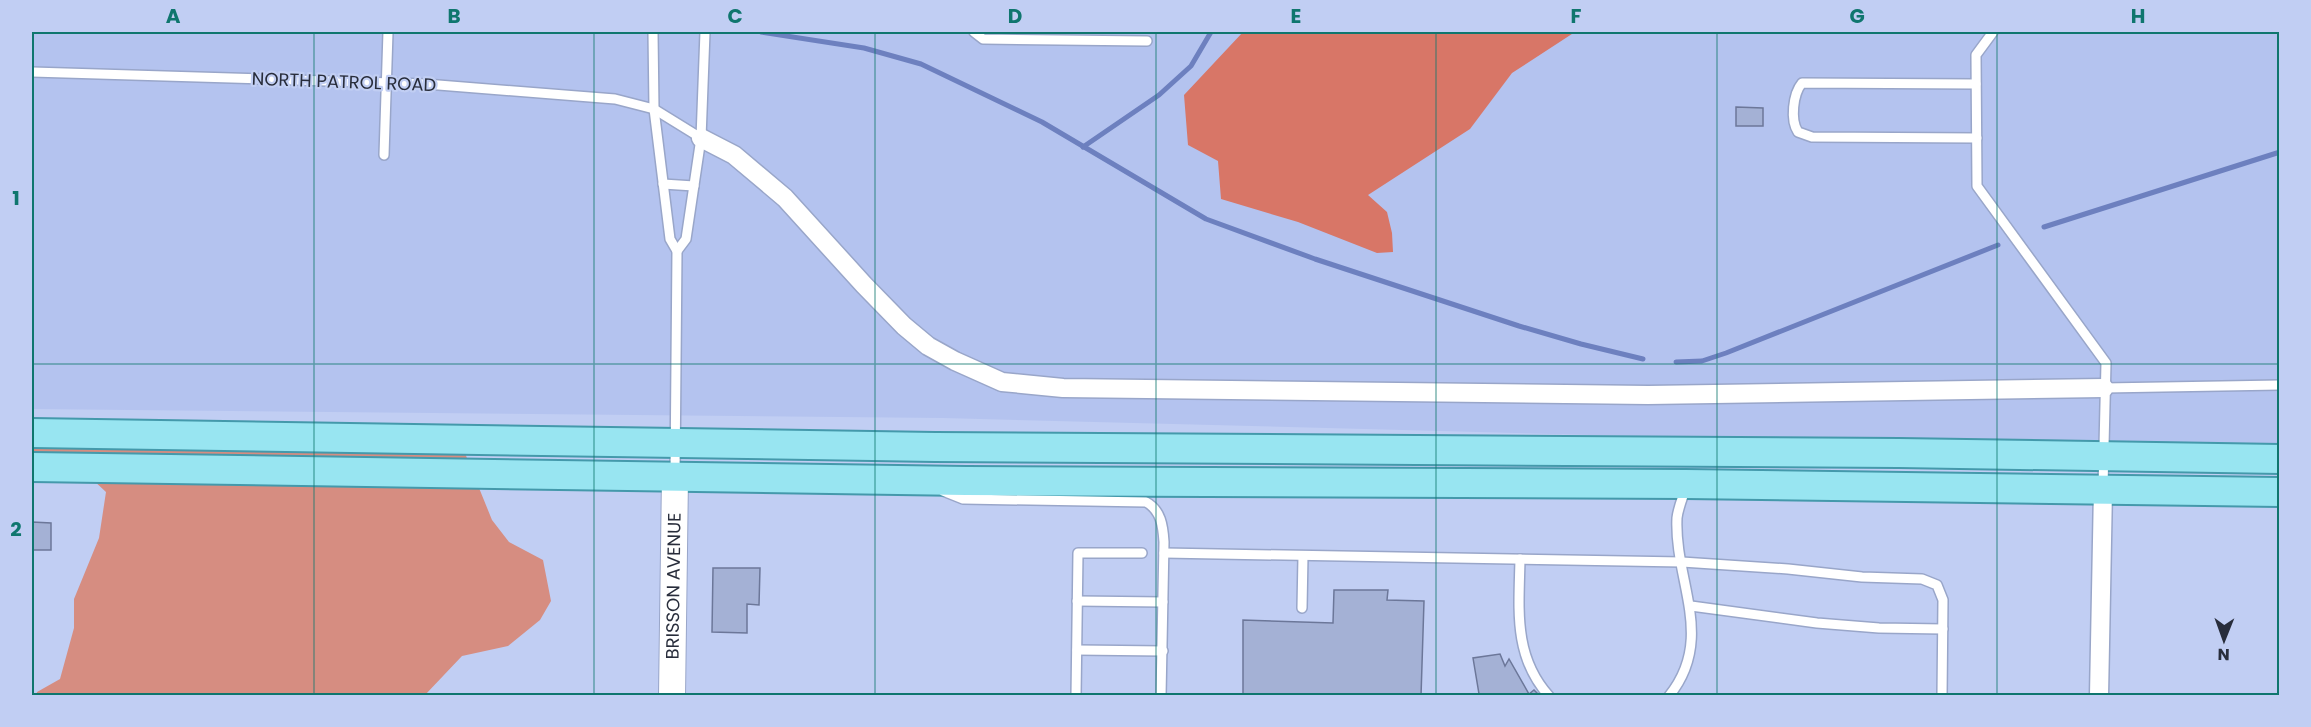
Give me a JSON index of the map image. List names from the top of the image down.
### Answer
{
  "streets": {
    "street": ["BRISSON AVENUE"],
    "lane": ["NORTH PATROL ROAD"]
  },
  "north": "bottom",
  "grid": {
    "columns": [
      "A",
      "B",
      "C",
      "D",
      "E",
      "F",
      "G",
      "H"
    ],
    "rows": ["1", "2"]
  }
}
